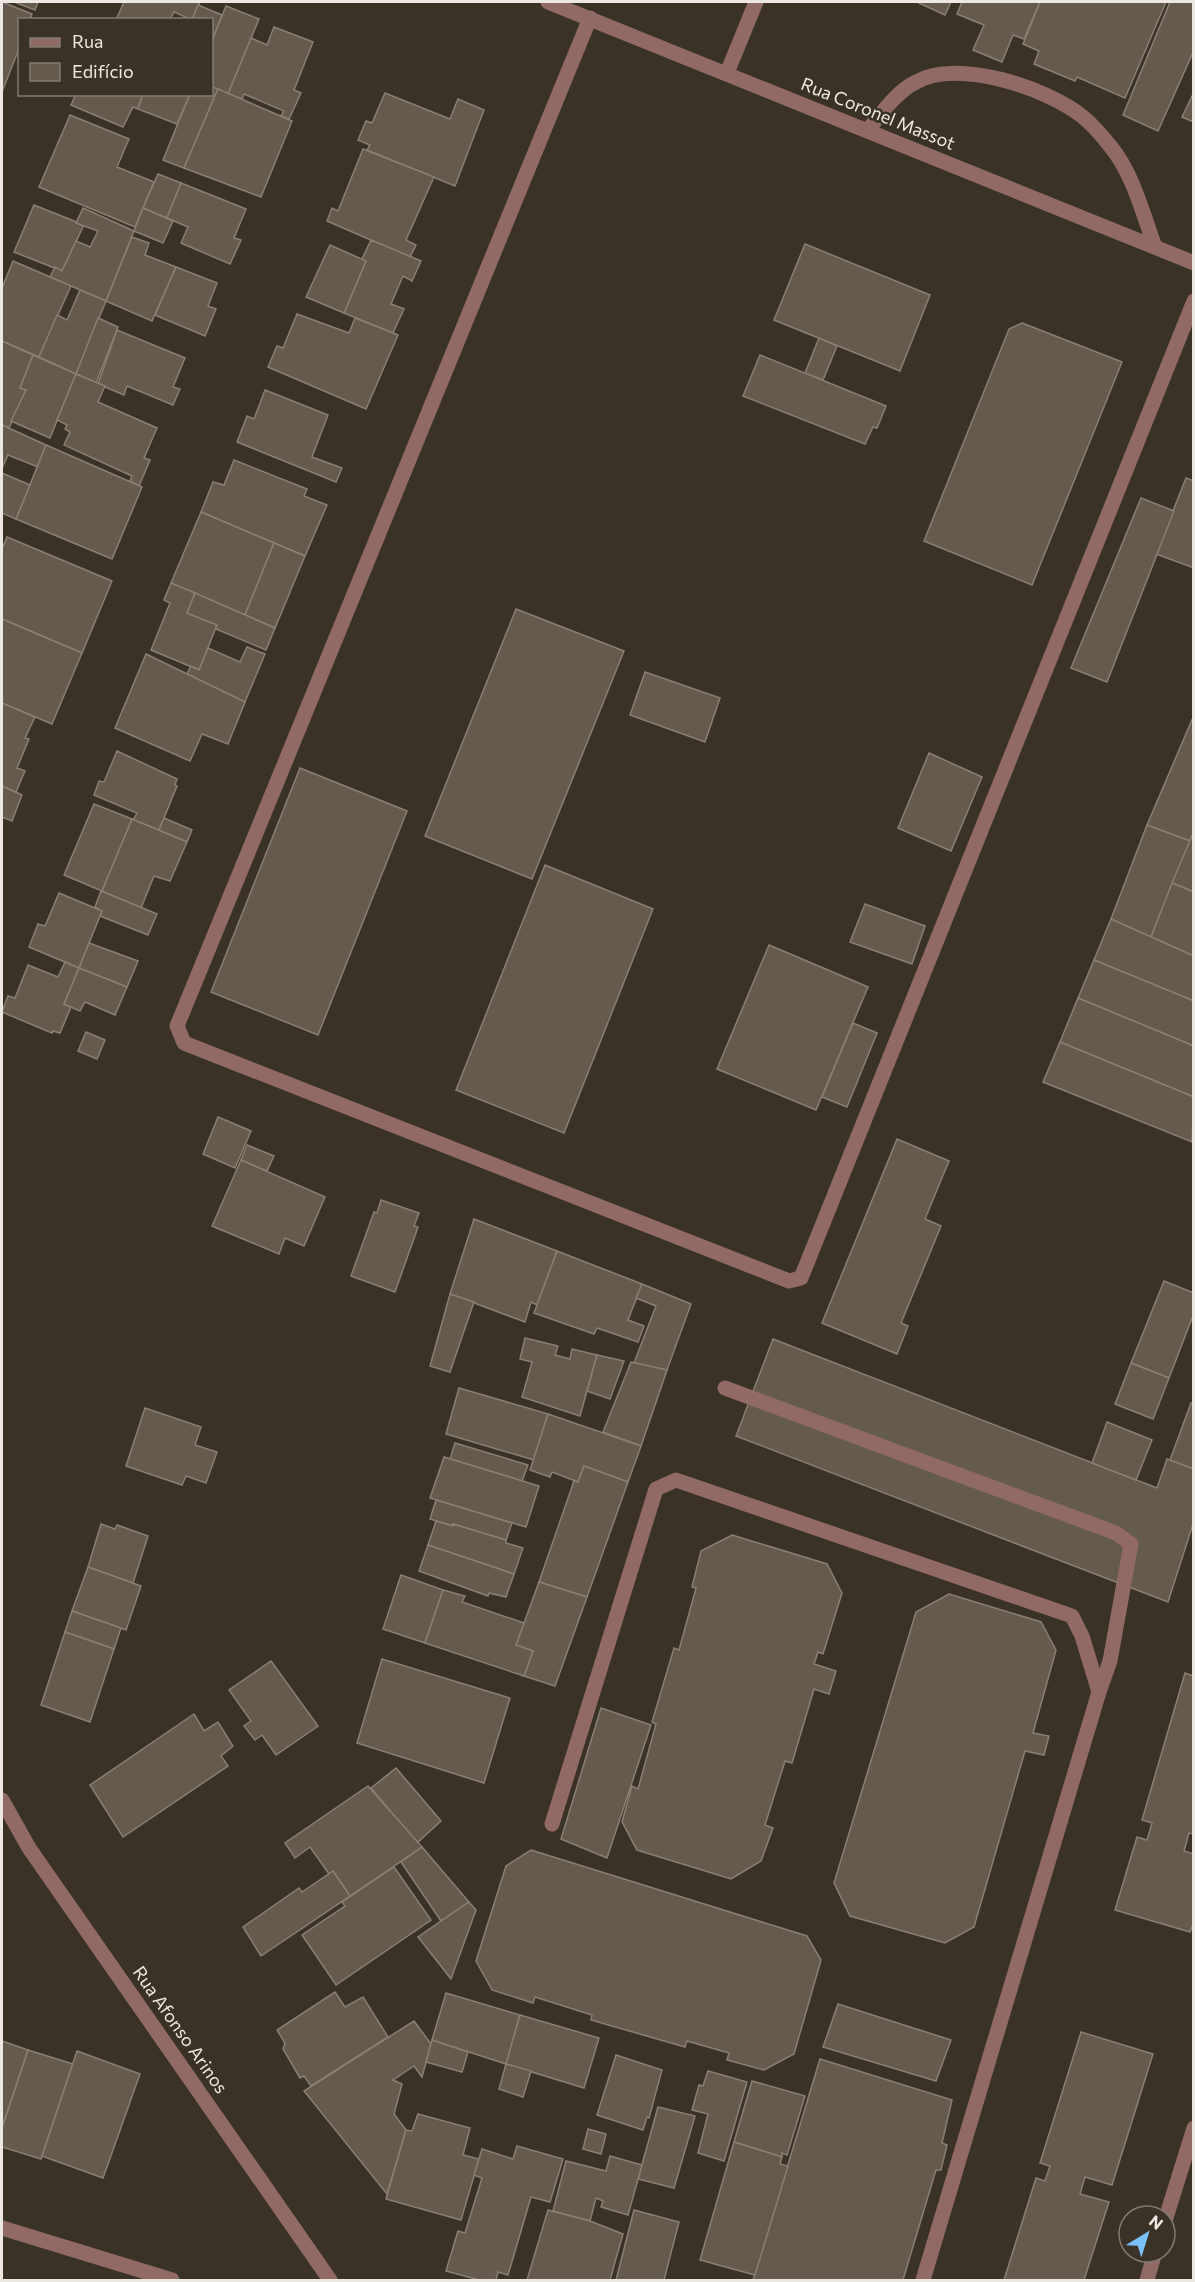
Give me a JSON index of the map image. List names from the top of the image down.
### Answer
{
  "streets": {
    "street": ["Rua Coronel Massot", "Rua Afonso Arinos"]
  },
  "legend": ["Rua", "Edifício"],
  "north": "top right"
}
